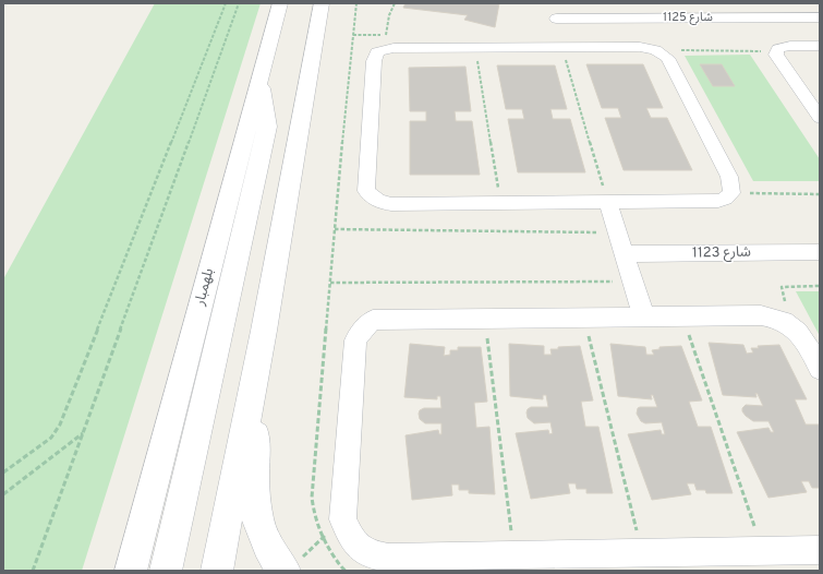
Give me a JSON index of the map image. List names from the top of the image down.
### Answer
{
  "streets": {
    "street": ["شارع 1125", "شارع 1123", "بلهمبار"]
  }
}
